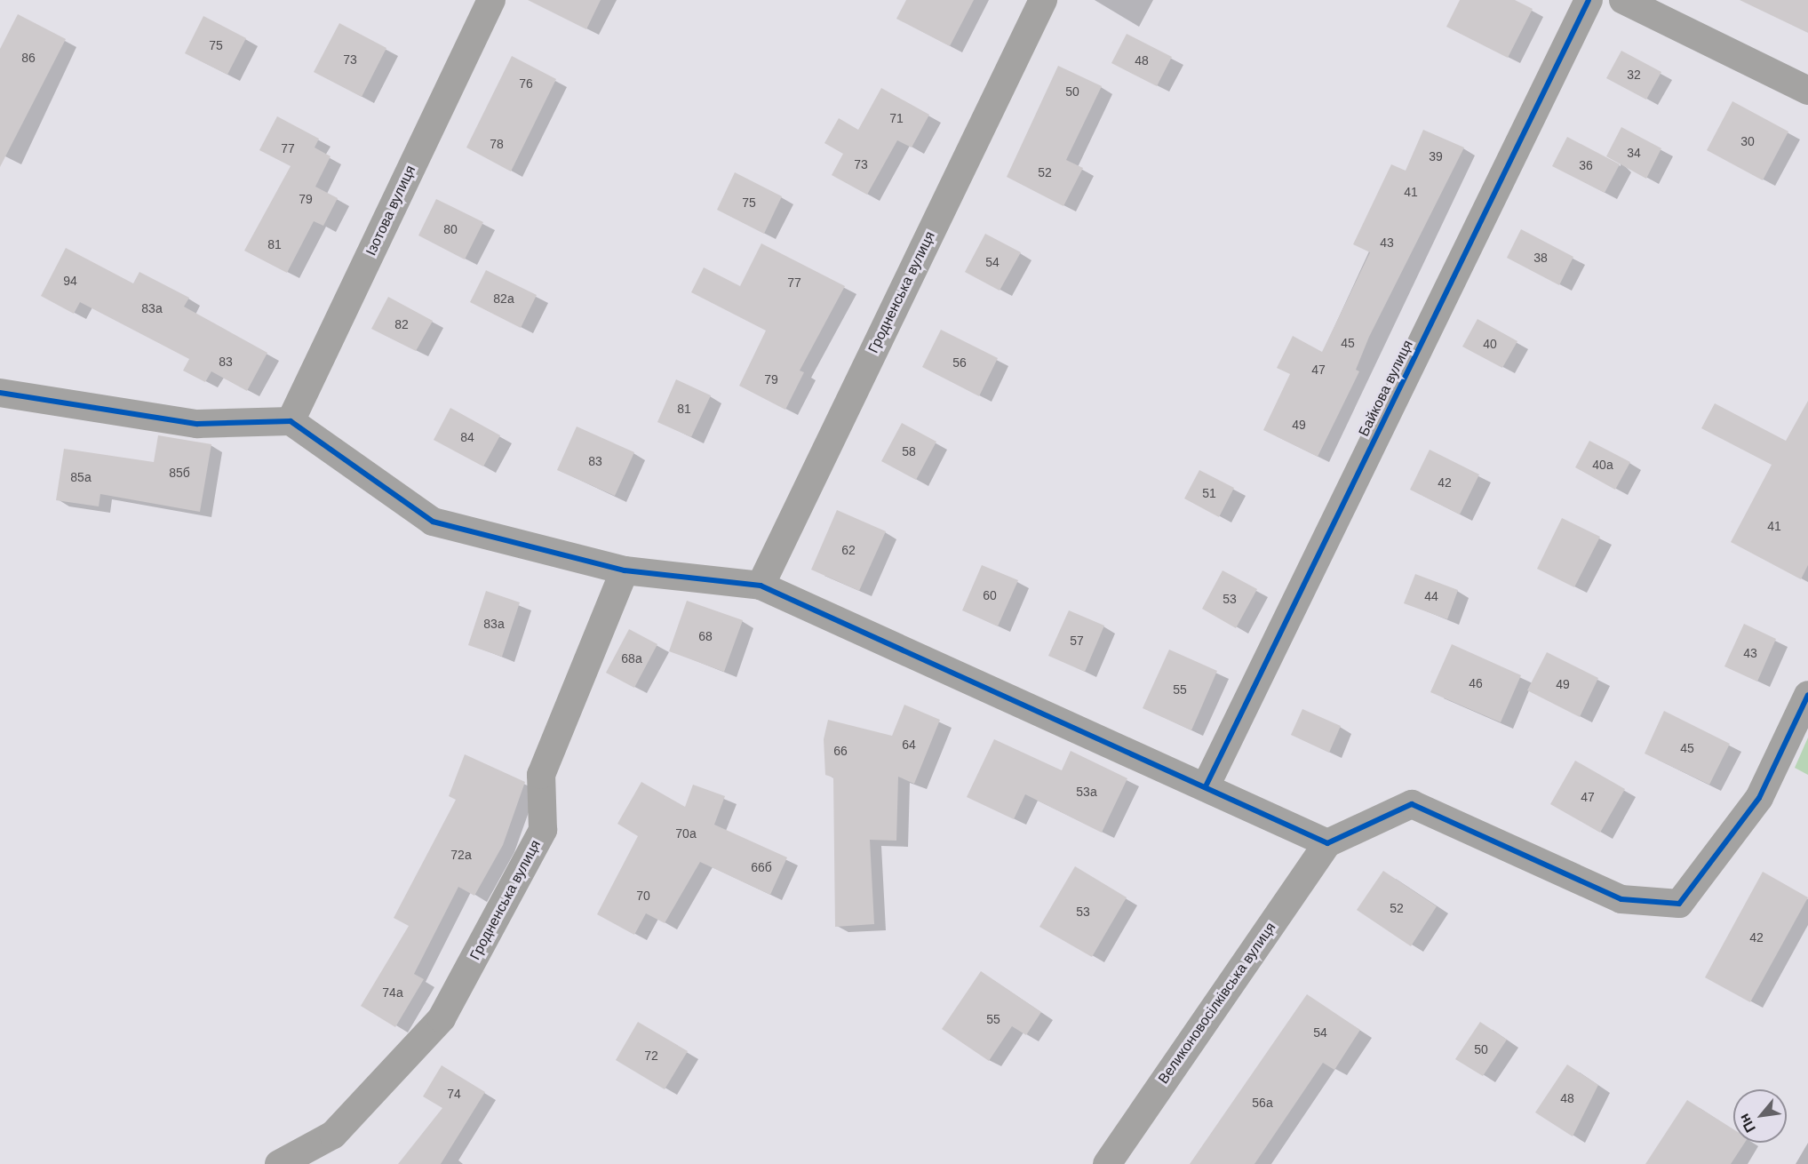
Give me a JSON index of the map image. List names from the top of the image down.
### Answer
{
  "streets": {
    "street": [
      "Ізотова вулиця",
      "Гродненська вулиця",
      "Байкова вулиця",
      "Великоновосілківська вулиця"
    ]
  },
  "house_numbers": [
    "75",
    "86",
    "73",
    "48",
    "32",
    "76",
    "50",
    "71",
    "30",
    "78",
    "77",
    "34",
    "39",
    "73",
    "36",
    "52",
    "41",
    "79",
    "75",
    "80",
    "43",
    "81",
    "38",
    "54",
    "94",
    "77",
    "82а",
    "83а",
    "82",
    "45",
    "40",
    "83",
    "56",
    "47",
    "79",
    "81",
    "49",
    "84",
    "58",
    "83",
    "40а",
    "85б",
    "85а",
    "42",
    "51",
    "41",
    "62",
    "60",
    "44",
    "53",
    "83а",
    "68",
    "57",
    "43",
    "68а",
    "46",
    "49",
    "55",
    "64",
    "45",
    "66",
    "53а",
    "47",
    "70а",
    "72а",
    "66б",
    "70",
    "52",
    "53",
    "42",
    "74а",
    "55",
    "54",
    "50",
    "72",
    "74",
    "48",
    "56а"
  ],
  "north": "bottom left"
}
